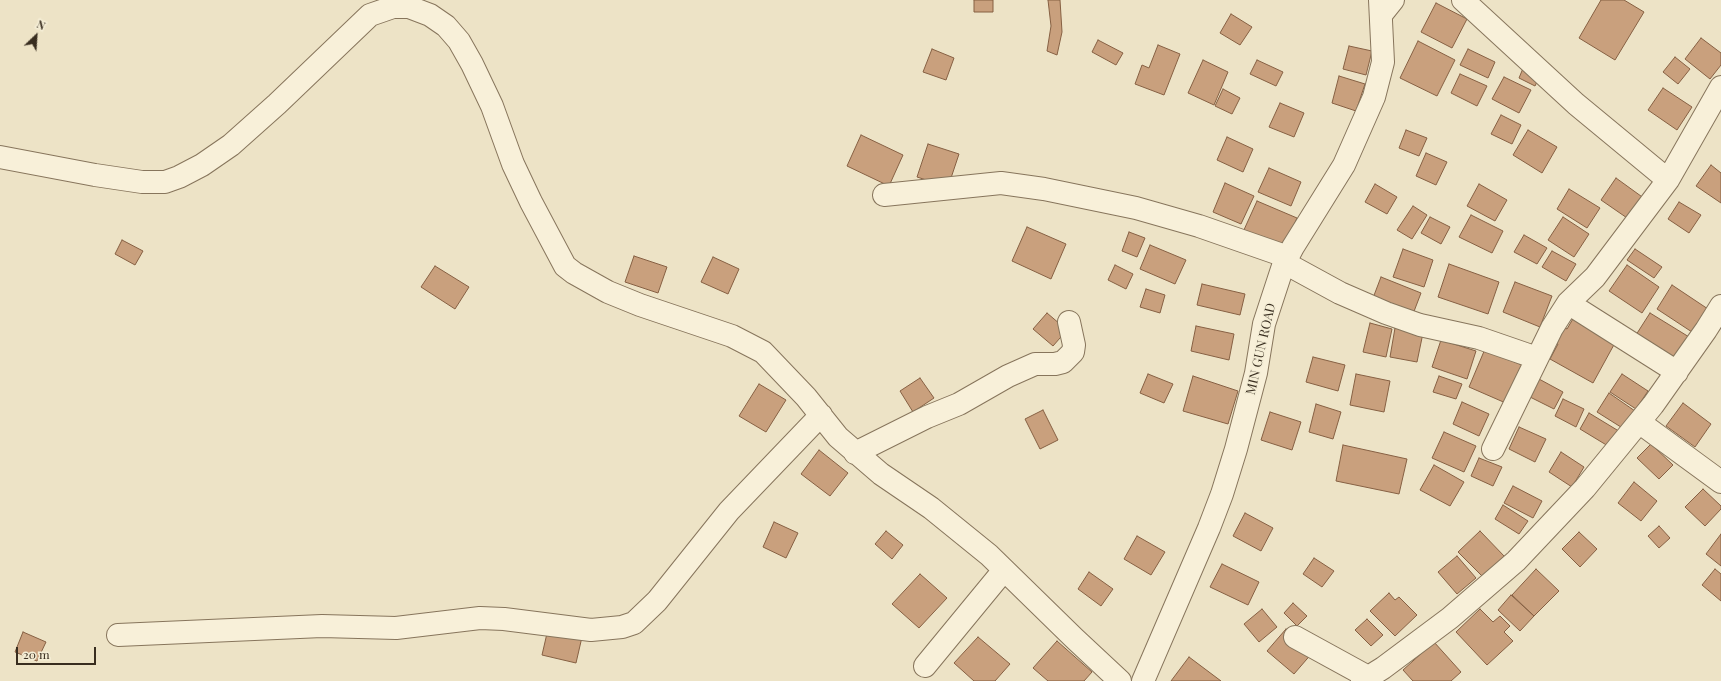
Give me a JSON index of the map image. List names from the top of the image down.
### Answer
{
  "streets": {
    "street": ["MIN GUN ROAD"]
  },
  "scale_bar": "20 m",
  "north": "top right"
}
